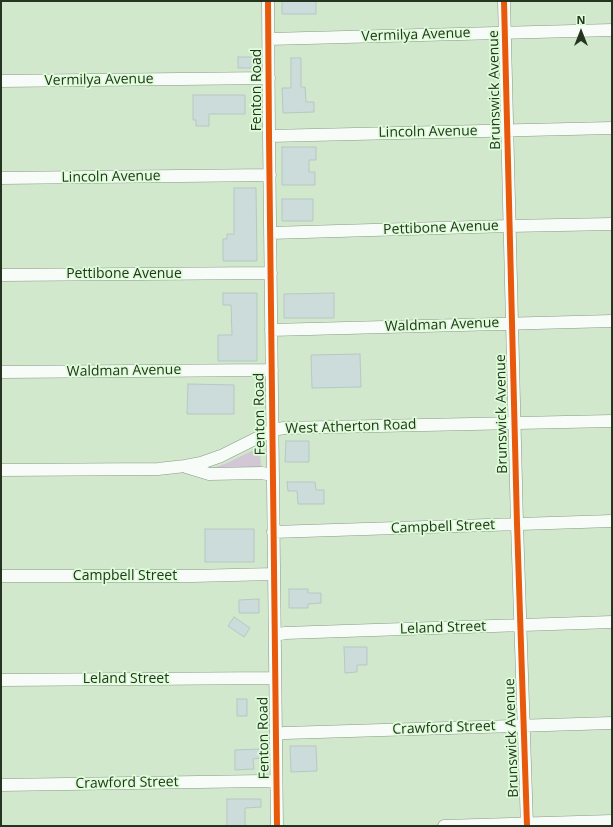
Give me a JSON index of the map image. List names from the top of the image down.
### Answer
{
  "streets": {
    "street": [
      "Vermilya Avenue",
      "Fenton Road",
      "Brunswick Avenue",
      "Lincoln Avenue",
      "Pettibone Avenue",
      "Waldman Avenue",
      "West Atherton Road",
      "Campbell Street",
      "Leland Street",
      "Crawford Street"
    ]
  },
  "crossings": [
    ["Vermilya Avenue", "Fenton Road"],
    ["Vermilya Avenue", "Brunswick Avenue"],
    ["Fenton Road", "Lincoln Avenue"],
    ["Fenton Road", "Pettibone Avenue"],
    ["Fenton Road", "Waldman Avenue"],
    ["Fenton Road", "West Atherton Road"],
    ["Fenton Road", "Campbell Street"],
    ["Fenton Road", "Leland Street"],
    ["Fenton Road", "Crawford Street"],
    ["Brunswick Avenue", "Lincoln Avenue"],
    ["Brunswick Avenue", "Pettibone Avenue"],
    ["Brunswick Avenue", "Waldman Avenue"],
    ["Brunswick Avenue", "West Atherton Road"],
    ["Brunswick Avenue", "Campbell Street"],
    ["Brunswick Avenue", "Leland Street"],
    ["Brunswick Avenue", "Crawford Street"]
  ],
  "north": "top"
}
